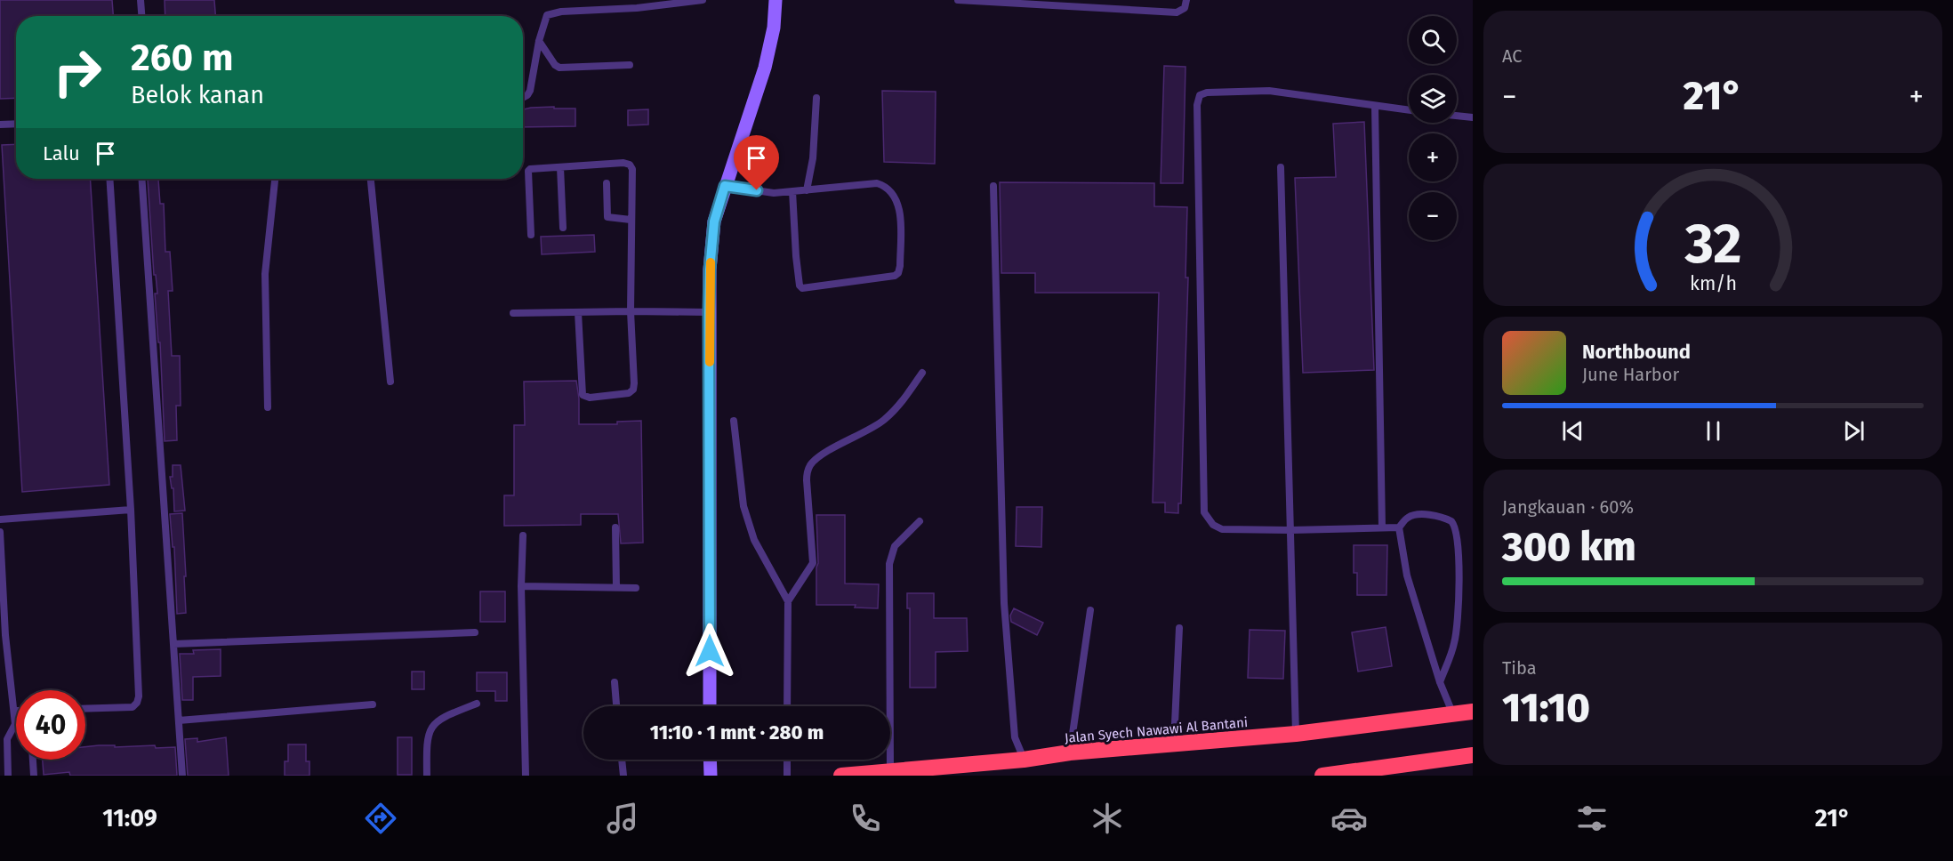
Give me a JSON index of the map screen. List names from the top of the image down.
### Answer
{
  "streets": {
    "highway": ["Jalan Syech Nawawi Al Bantani"]
  },
  "page": {
    "tile": [
      "AC",
      ["Jangkauan · 60%", "300 km"],
      ["Tiba", "11:10"]
    ],
    "map_buttons": ["+", "−"],
    "turn": ["260 m", "Belok kanan"],
    "heat": ["−", "21°", "+"],
    "then": "Lalu",
    "song": ["Northbound", "June Harbor"],
    "limit": "40",
    "trip": "11:10 · 1 mnt · 280 m",
    "tabs": ["11:09", "21°"],
    "gauge": ["32", "km/h"]
  }
}
